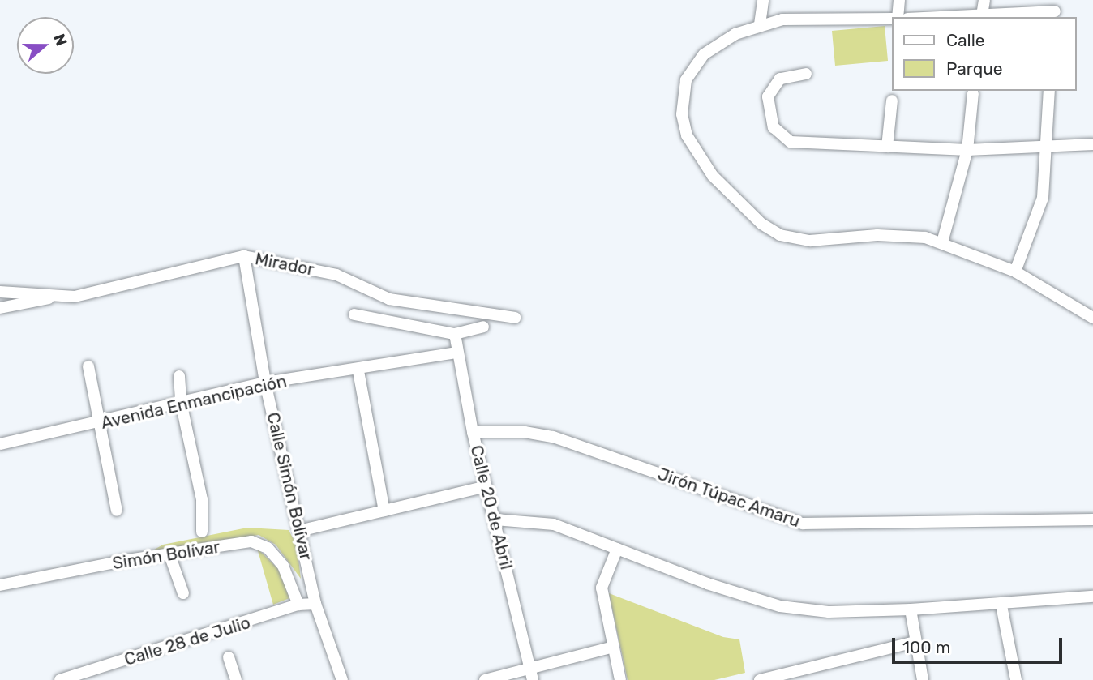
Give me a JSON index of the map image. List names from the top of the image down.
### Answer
{
  "streets": {
    "street": [
      "Mirador",
      "Avenida Enmancipación",
      "Calle Simón Bolívar",
      "Jirón Túpac Amaru",
      "Calle 20 de Abril",
      "Simón Bolívar",
      "Calle 28 de Julio"
    ]
  },
  "crossings": [
    ["Mirador", "Calle Simón Bolívar"],
    ["Avenida Enmancipación", "Calle Simón Bolívar"],
    ["Avenida Enmancipación", "Calle 20 de Abril"],
    ["Calle Simón Bolívar", "Calle 28 de Julio"],
    ["Jirón Túpac Amaru", "Calle 20 de Abril"],
    ["Simón Bolívar", "Calle 28 de Julio"]
  ],
  "legend": ["Calle", "Parque"],
  "scale_bar": "100 m",
  "north": "right"
}
